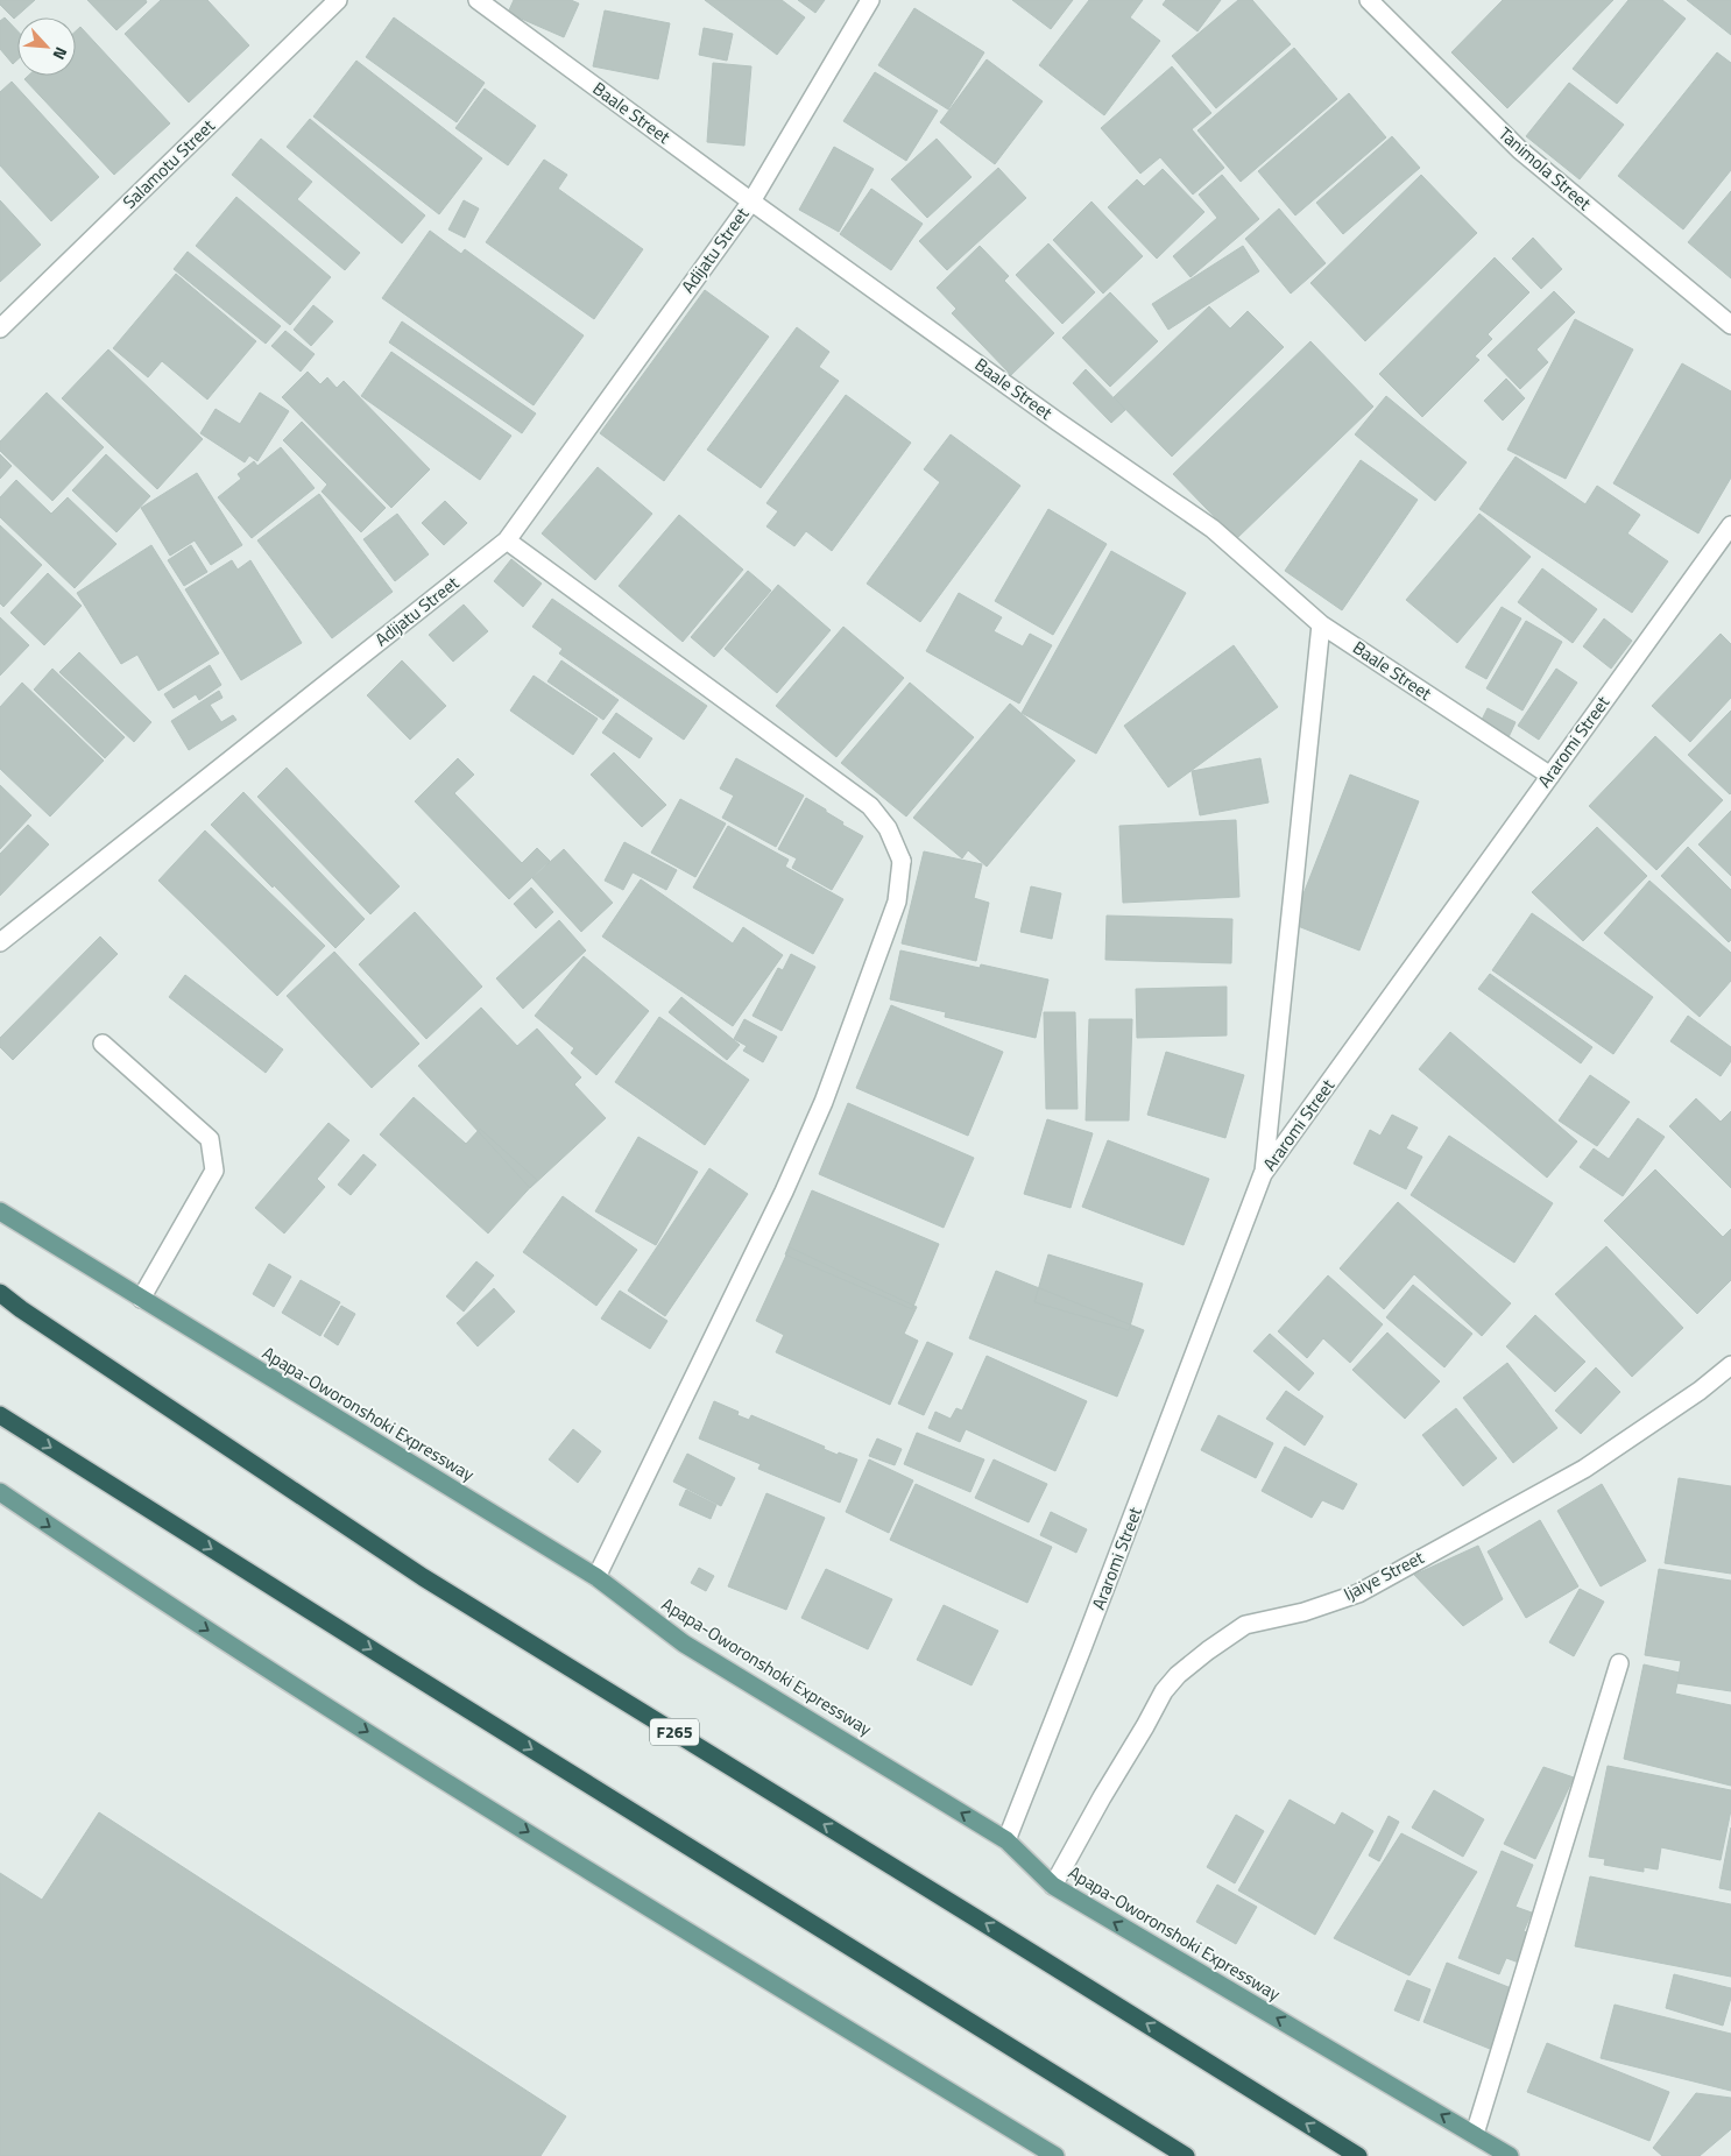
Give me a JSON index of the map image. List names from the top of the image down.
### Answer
{
  "streets": {
    "highway": ["F265"],
    "main road": ["Apapa-Oworonshoki Expressway"],
    "street": [
      "Baale Street",
      "Salamotu Street",
      "Tanimola Street",
      "Adijatu Street",
      "Araromi Street",
      "Ijaiye Street"
    ]
  },
  "crossings": [
    ["Baale Street", "Adijatu Street"],
    ["Baale Street", "Araromi Street"],
    ["Araromi Street", "Apapa-Oworonshoki Expressway"],
    ["Apapa-Oworonshoki Expressway", "Ijaiye Street"]
  ],
  "one_way": ["Apapa-Oworonshoki Expressway"],
  "north": "bottom right"
}
